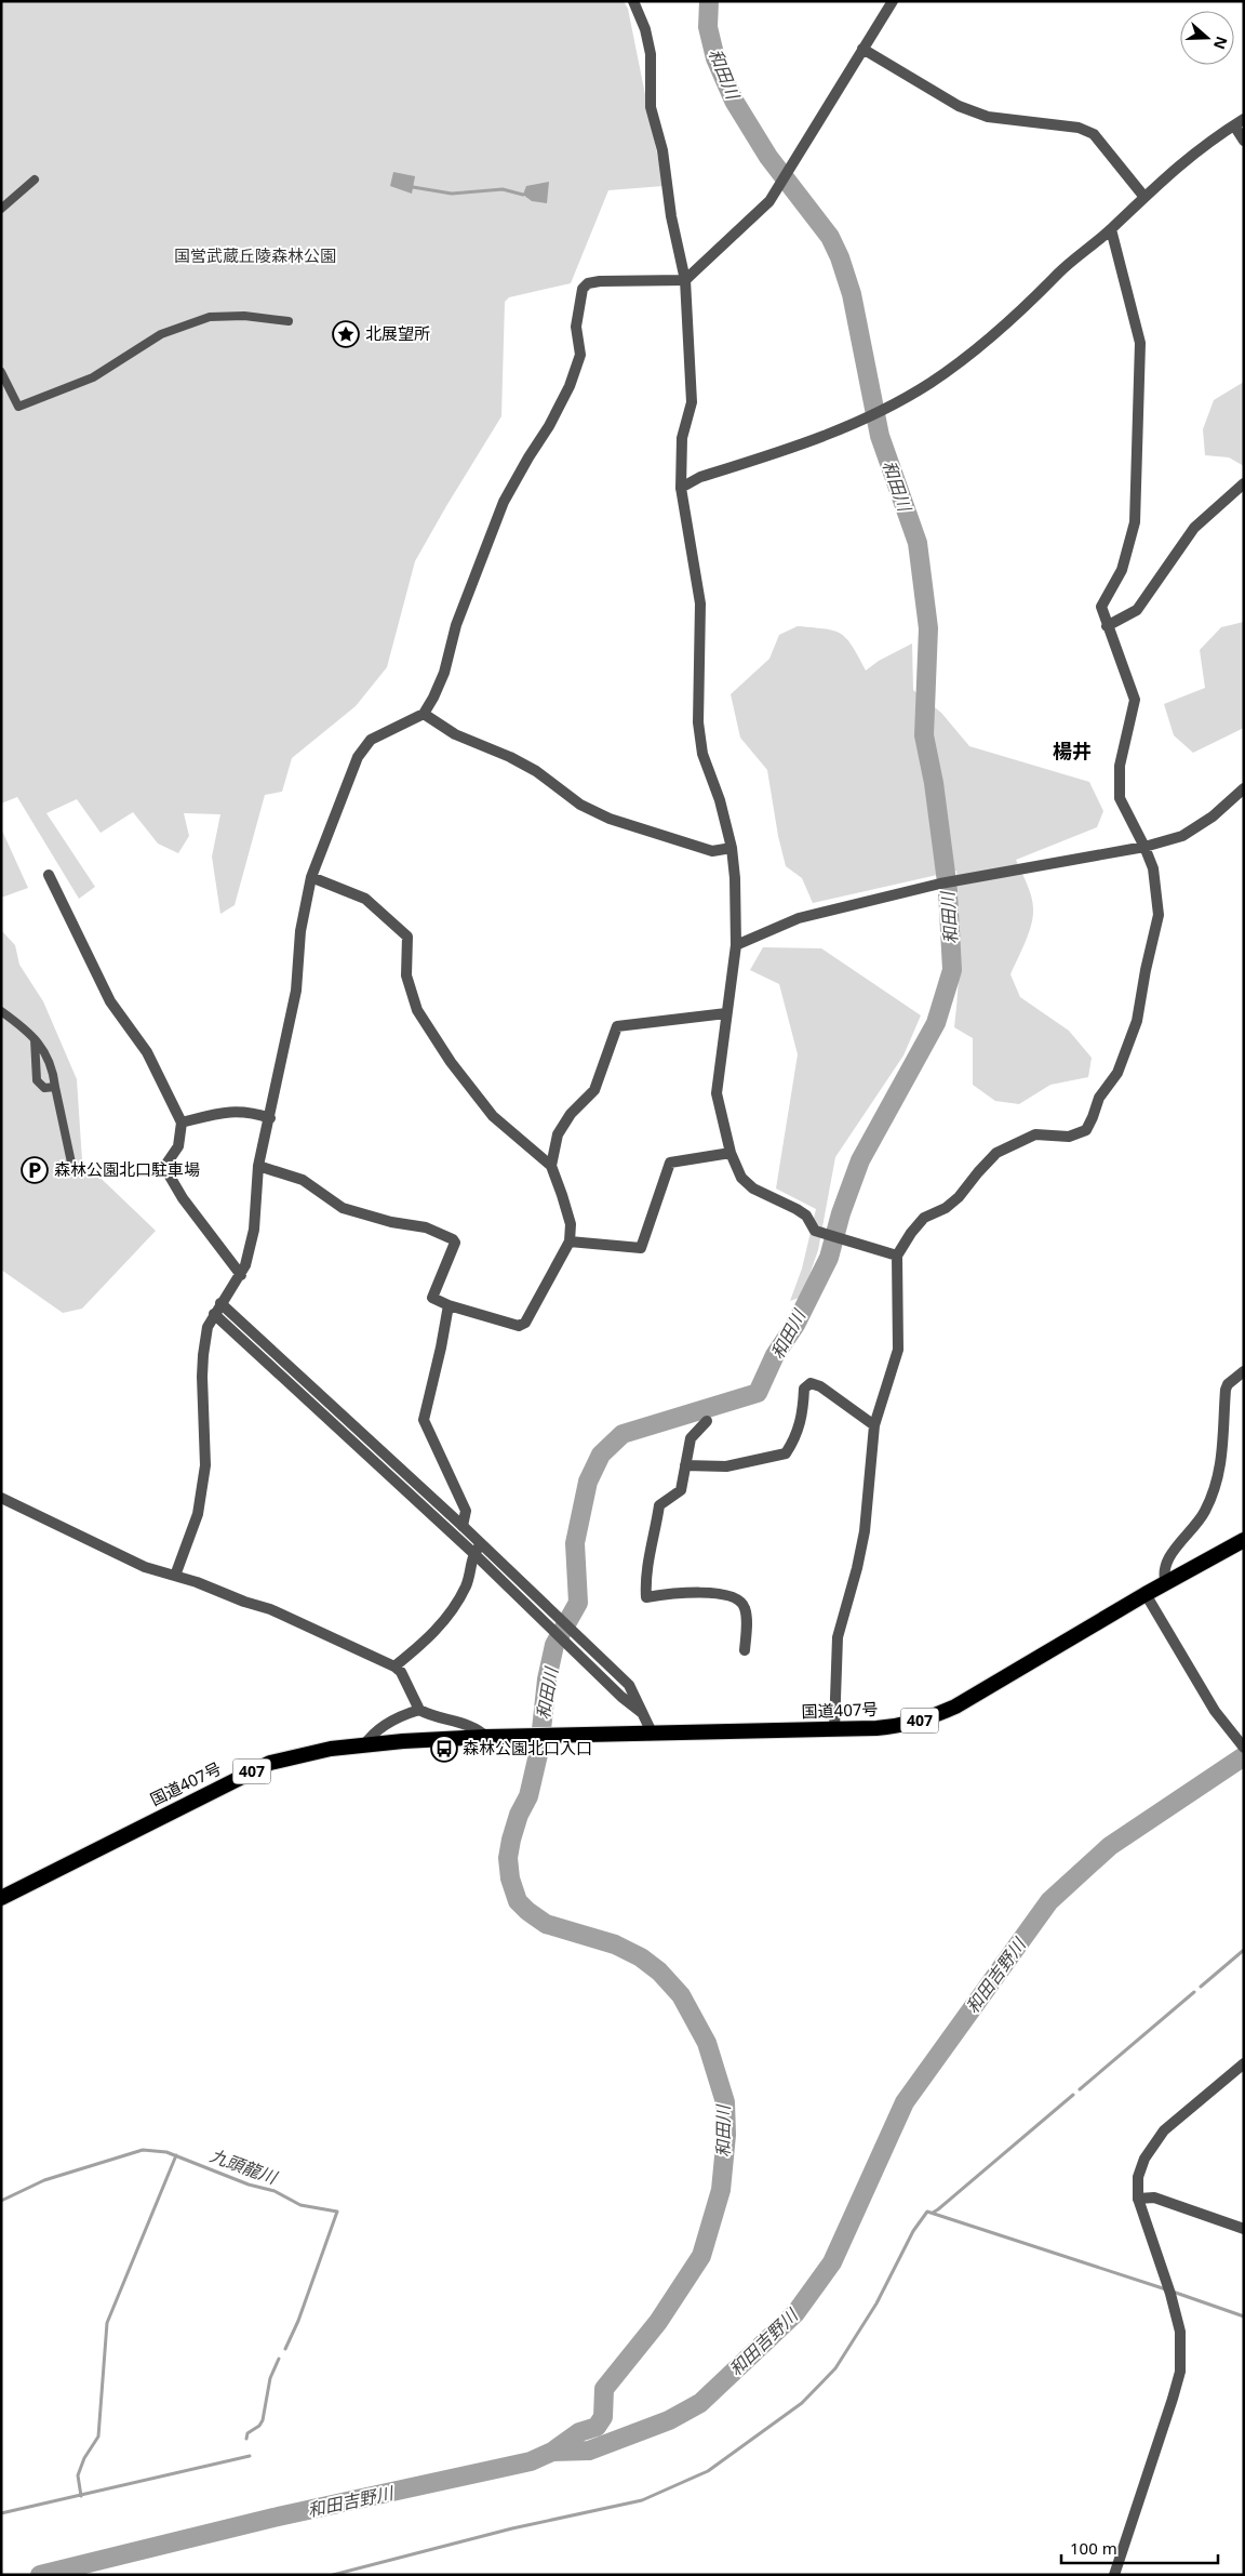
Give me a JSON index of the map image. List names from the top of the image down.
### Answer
{
  "streets": {
    "highway": ["国道407号", "407"]
  },
  "districts": ["楊井"],
  "water": ["和田川", "和田吉野川", "九頭龍川"],
  "parks": ["国営武蔵丘陵森林公園"],
  "places": {
    "place": ["北展望所"],
    "parking": ["森林公園北口駐車場"],
    "bus stop": ["森林公園北口入口"]
  },
  "scale_bar": "100 m",
  "north": "right"
}
